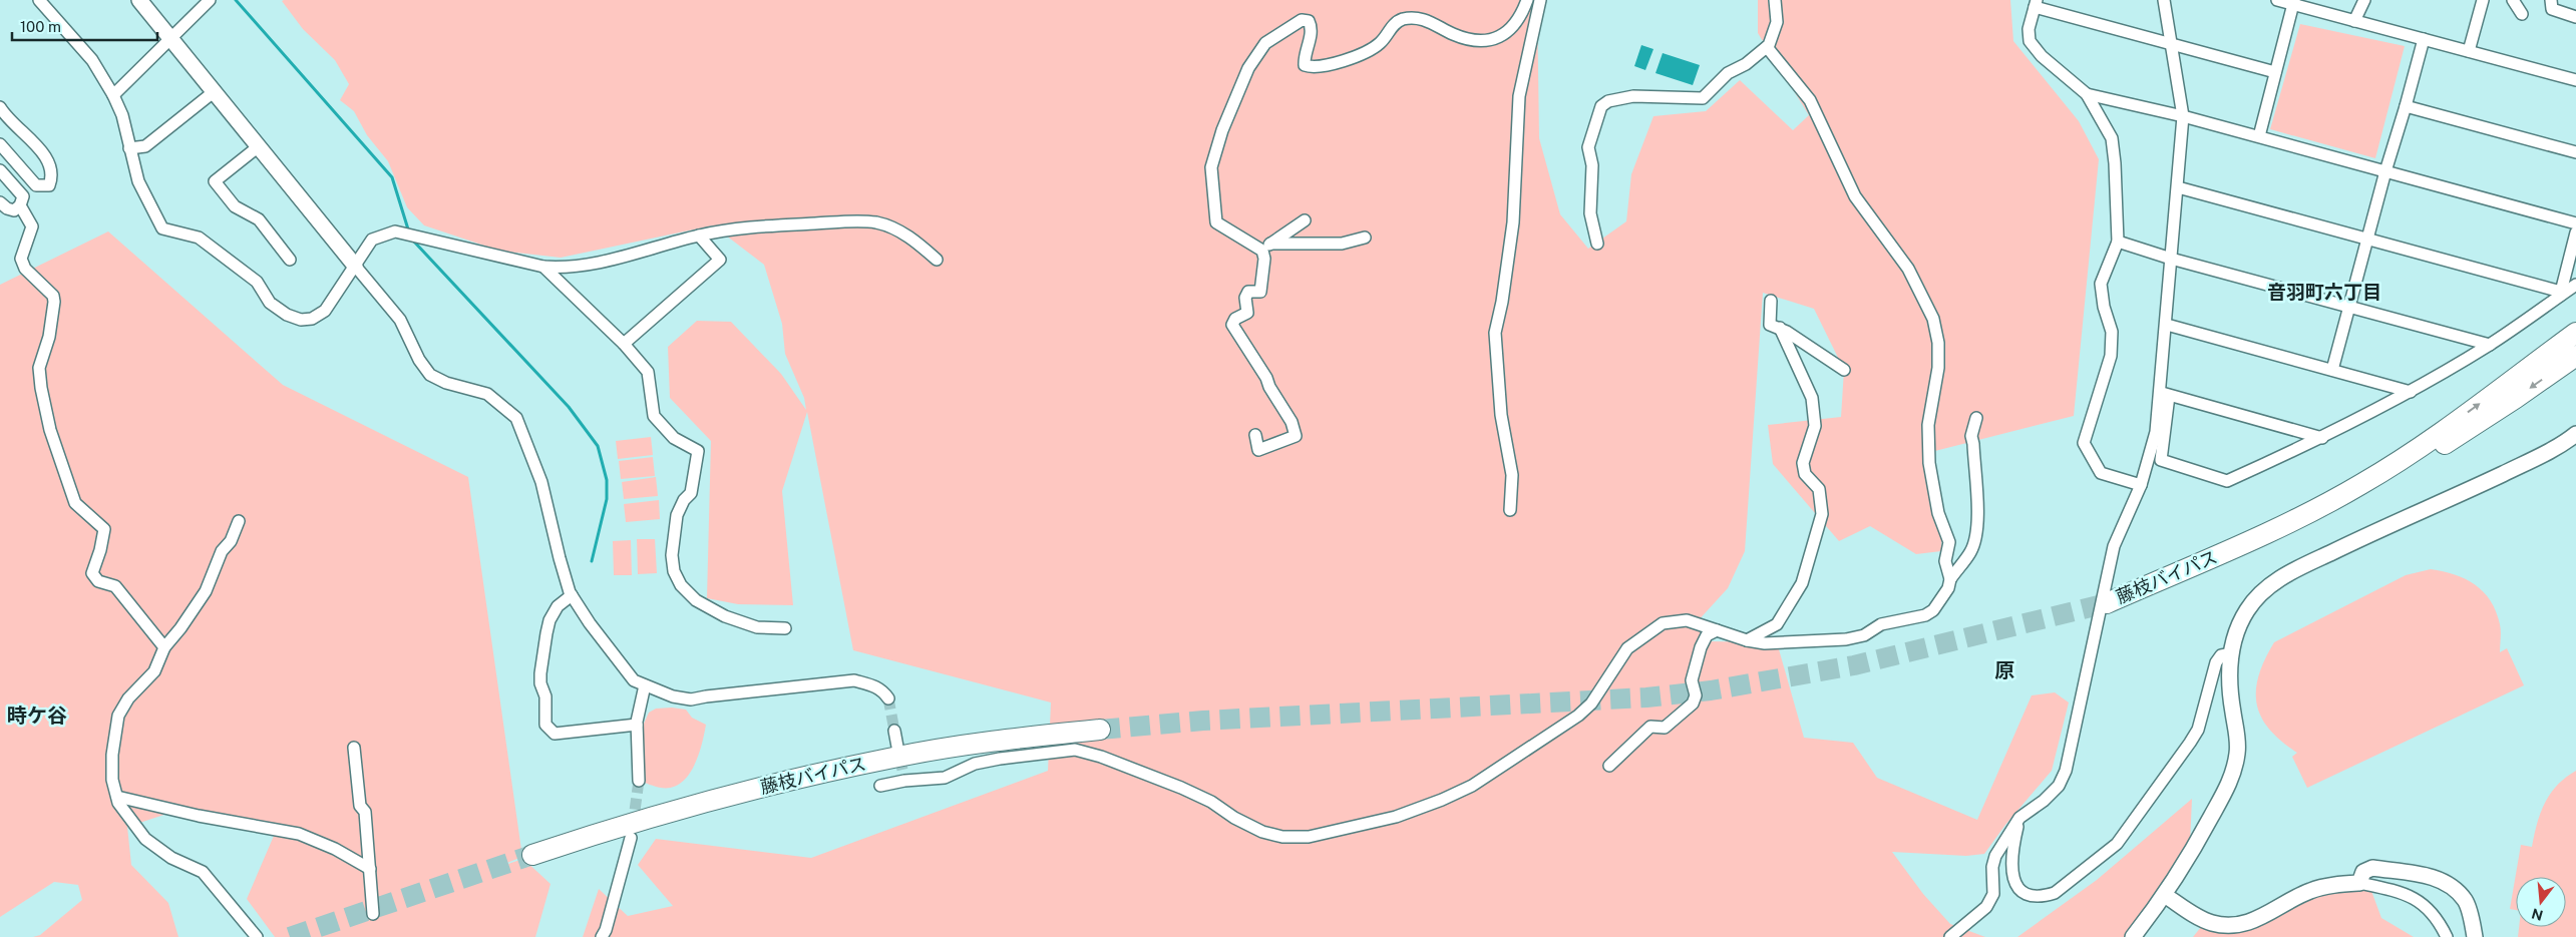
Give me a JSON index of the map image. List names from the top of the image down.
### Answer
{
  "streets": {
    "highway": ["藤枝バイパス"]
  },
  "districts": ["音羽町六丁目", "原", "時ケ谷"],
  "scale_bar": "100 m",
  "north": "bottom"
}
